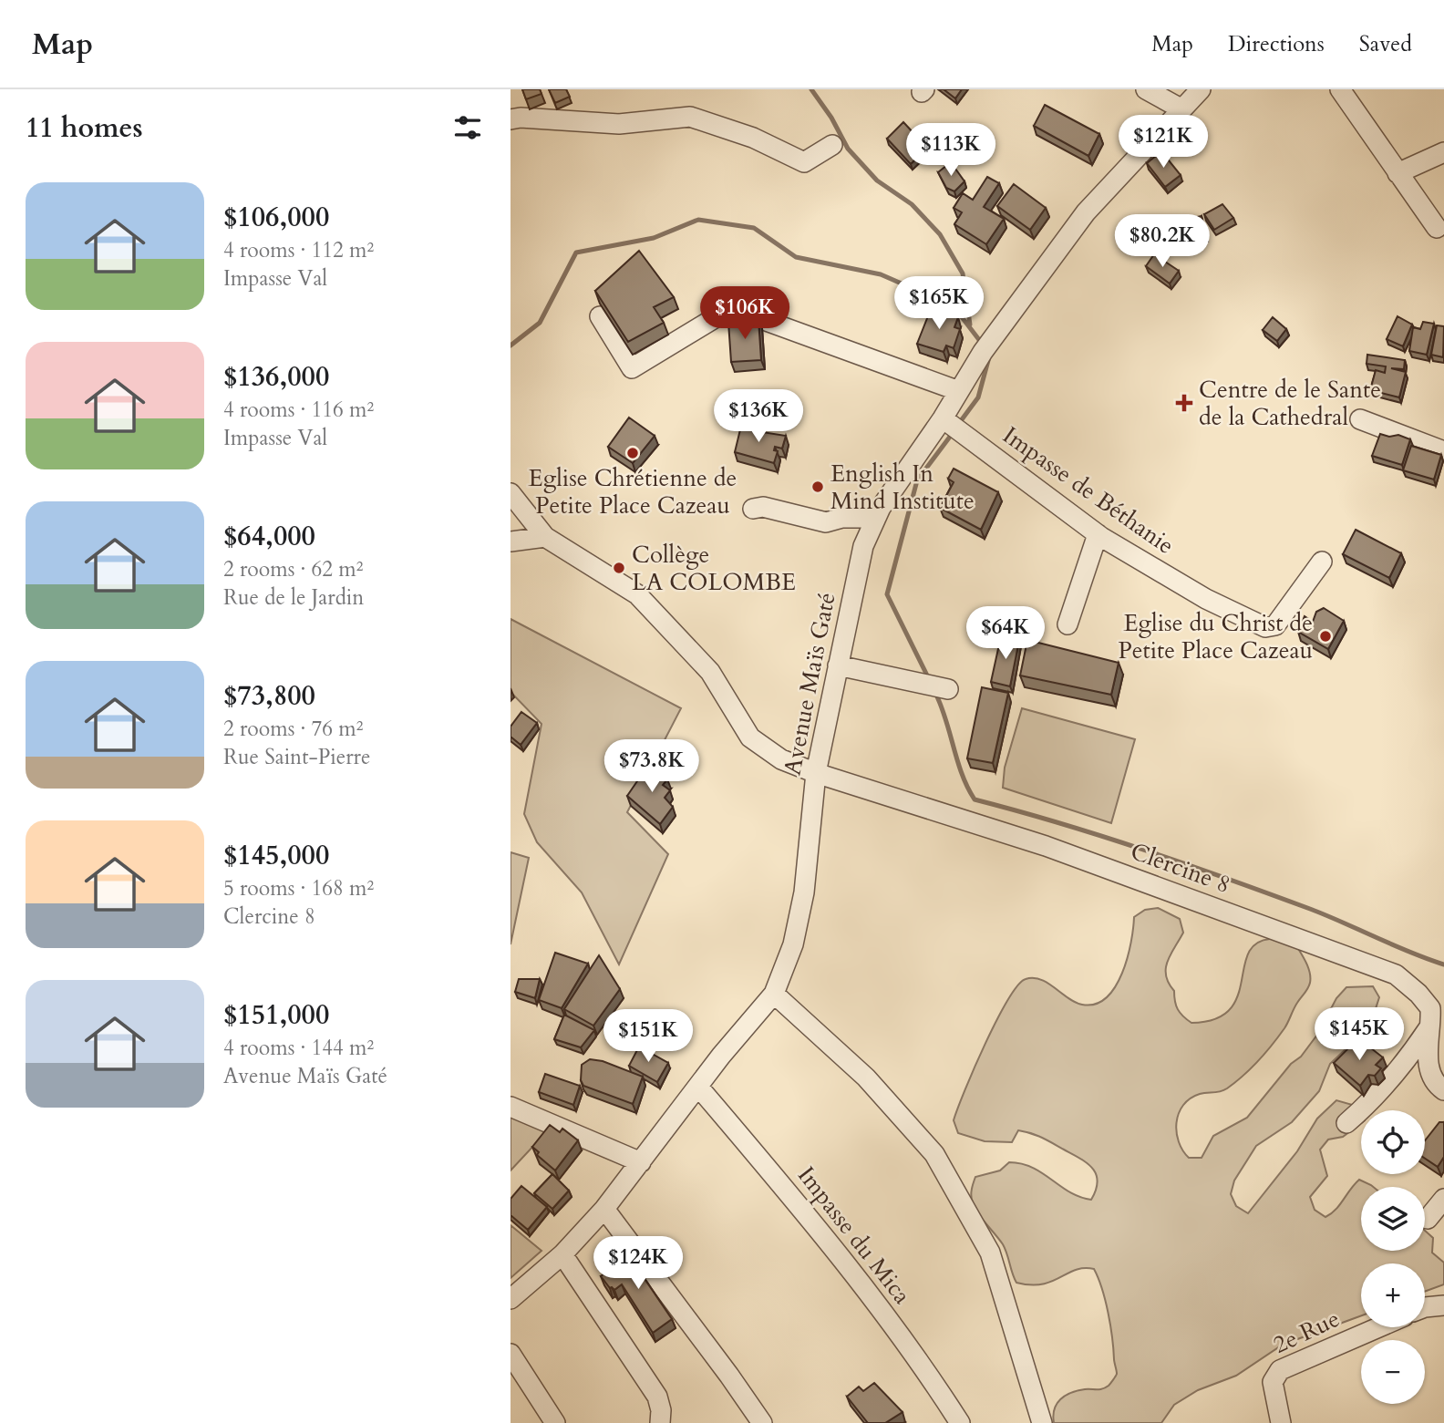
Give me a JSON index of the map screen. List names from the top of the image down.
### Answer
{
  "streets": {
    "street": [
      "Impasse de Béthanie",
      "Avenue Maïs Gaté",
      "Clercine 8",
      "Impasse du Mica",
      "2e Rue"
    ]
  },
  "crossings": [
    ["Impasse de Béthanie", "Avenue Maïs Gaté"],
    ["Avenue Maïs Gaté", "Clercine 8"],
    ["Avenue Maïs Gaté", "Impasse du Mica"]
  ],
  "places": {
    "health": ["Centre de le Sante de la Cathedral"],
    "other": [
      "Eglise Chrétienne de Petite Place Cazeau",
      "English In Mind Institute",
      "Collège LA COLOMBE",
      "Eglise du Christ de Petite Place Cazeau"
    ]
  },
  "page": {
    "header": "Map",
    "nav": ["Map", "Directions", "Saved"],
    "heading": "11 homes",
    "price": [
      "$121K",
      "$113K",
      "$80.2K",
      "$165K",
      "$106K",
      "$136K",
      "$64K",
      "$73.8K",
      "$145K",
      "$151K",
      "$124K"
    ],
    "list": [
      {
        "name": "$106,000",
        "note": "4 rooms · 112 m² · Impasse Val"
      },
      {
        "name": "$136,000",
        "note": "4 rooms · 116 m² · Impasse Val"
      },
      {
        "name": "$64,000",
        "note": "2 rooms · 62 m² · Rue de le Jardin"
      },
      {
        "name": "$73,800",
        "note": "2 rooms · 76 m² · Rue Saint-Pierre"
      },
      {
        "name": "$145,000",
        "note": "5 rooms · 168 m² · Clercine 8"
      },
      {
        "name": "$151,000",
        "note": "4 rooms · 144 m² · Avenue Maïs Gaté"
      }
    ],
    "map_buttons": ["+", "−"]
  }
}
